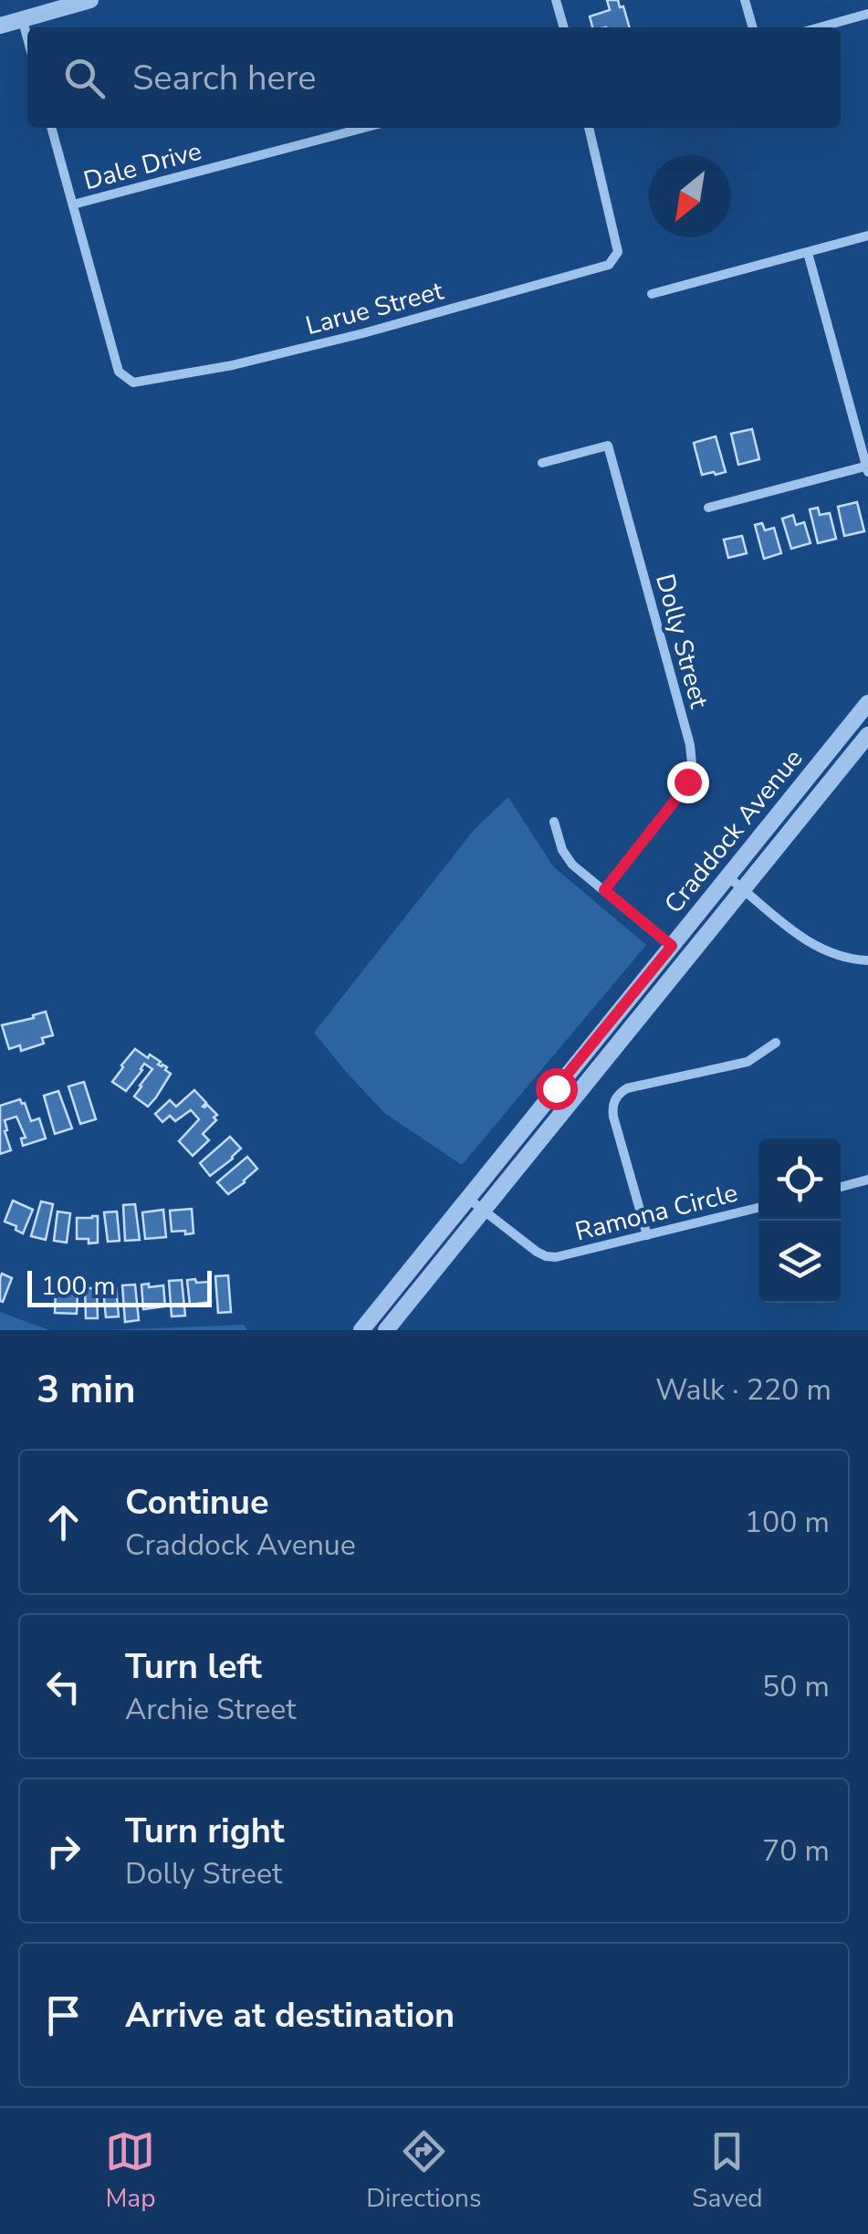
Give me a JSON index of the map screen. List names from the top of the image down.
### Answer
{
  "streets": {
    "street": [
      "Dale Drive",
      "Larue Street",
      "Dolly Street",
      "Craddock Avenue",
      "Ramona Circle"
    ]
  },
  "crossings": [
    ["Dale Drive", "Larue Street"],
    ["Craddock Avenue", "Ramona Circle"]
  ],
  "scale_bar": "100 m",
  "north": "bottom left",
  "page": {
    "search": "Search here",
    "scale": "100 m",
    "heading": ["3 min", "Walk · 220 m"],
    "list": [
      ["Continue", "Craddock Avenue", "100 m"],
      ["Turn left", "Archie Street", "50 m"],
      ["Turn right", "Dolly Street", "70 m"],
      "Arrive at destination"
    ],
    "nav": ["Map", "Directions", "Saved"]
  }
}
